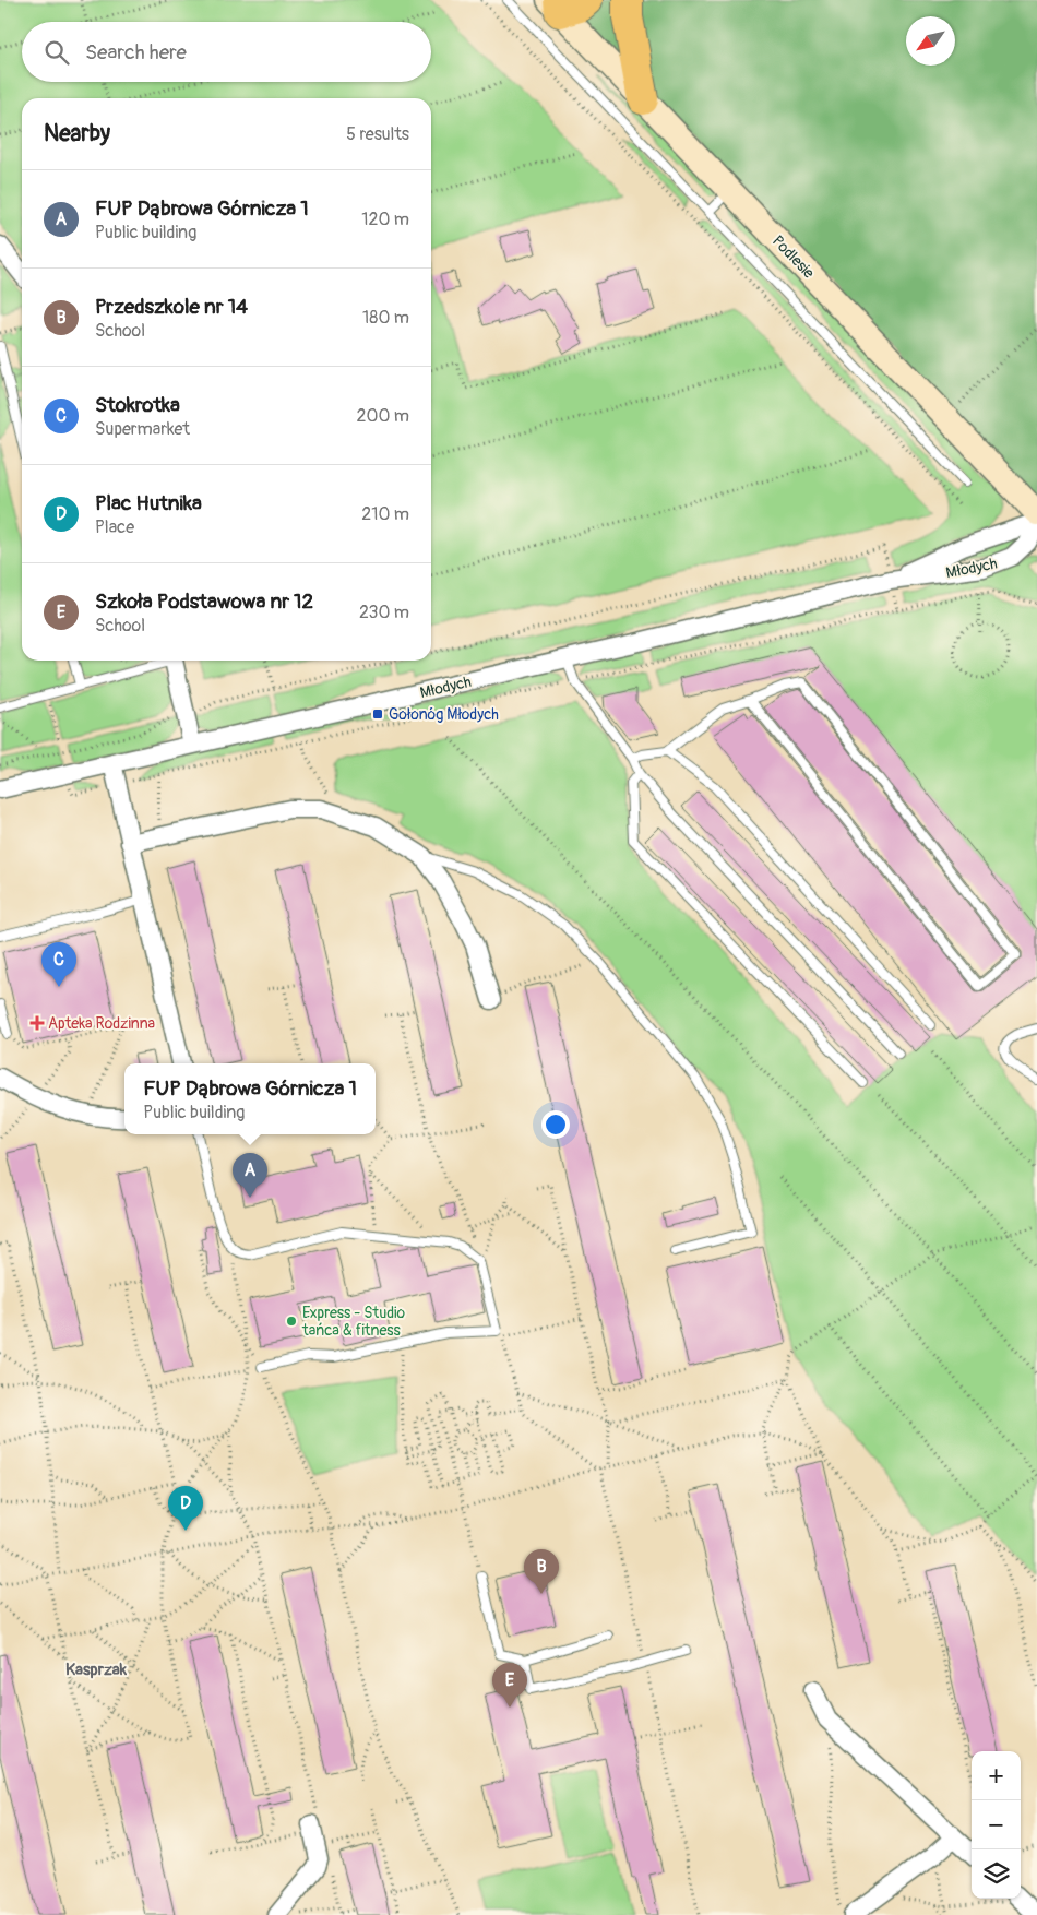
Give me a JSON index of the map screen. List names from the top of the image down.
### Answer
{
  "streets": {
    "street": ["Podlesie", "Młodych"]
  },
  "districts": ["Kasprzak"],
  "places": {
    "transit": ["Gołonóg Młodych"],
    "health": ["Apteka Rodzinna"],
    "other": ["Express - Studio tańca & fitness"]
  },
  "north": "bottom left",
  "page": {
    "search": "Search here",
    "heading": ["Nearby", "5 results"],
    "list": [
      {
        "mark": "A",
        "name": "FUP Dąbrowa Górnicza 1",
        "note": "Public building",
        "value": "120 m"
      },
      {
        "mark": "B",
        "name": "Przedszkole nr 14",
        "note": "School",
        "value": "180 m"
      },
      {
        "mark": "C",
        "name": "Stokrotka",
        "note": "Supermarket",
        "value": "200 m"
      },
      {
        "mark": "D",
        "name": "Plac Hutnika",
        "note": "Place",
        "value": "210 m"
      },
      {
        "mark": "E",
        "name": "Szkoła Podstawowa nr 12",
        "note": "School",
        "value": "230 m"
      }
    ],
    "pins": [
      "C",
      "A",
      "D",
      "B",
      "E"
    ],
    "popup": ["FUP Dąbrowa Górnicza 1", "Public building"],
    "map_buttons": ["+", "−"]
  }
}
